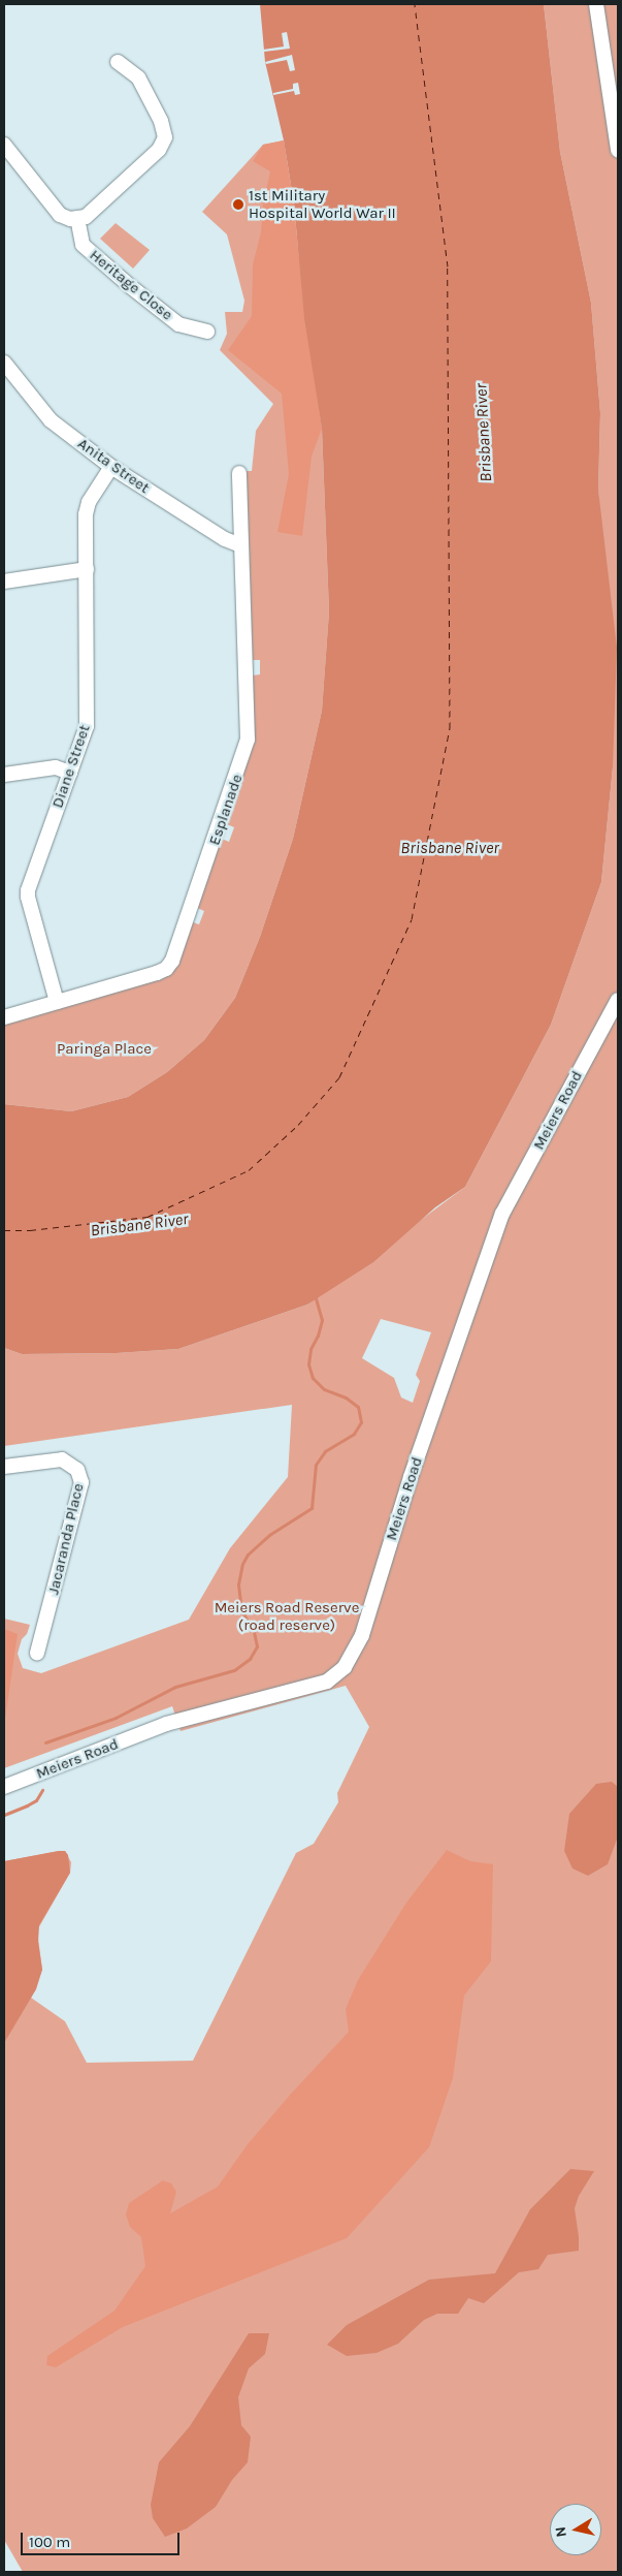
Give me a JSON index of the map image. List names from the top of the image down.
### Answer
{
  "streets": {
    "street": [
      "Heritage Close",
      "Anita Street",
      "Diane Street",
      "Esplanade",
      "Meiers Road",
      "Jacaranda Place"
    ]
  },
  "crossings": [
    ["Anita Street", "Diane Street"],
    ["Anita Street", "Esplanade"],
    ["Diane Street", "Esplanade"]
  ],
  "water": ["Brisbane River"],
  "parks": ["Paringa Place", "Meiers Road Reserve (road reserve)"],
  "places": ["1st Military Hospital World War II"],
  "scale_bar": "100 m",
  "north": "left"
}
